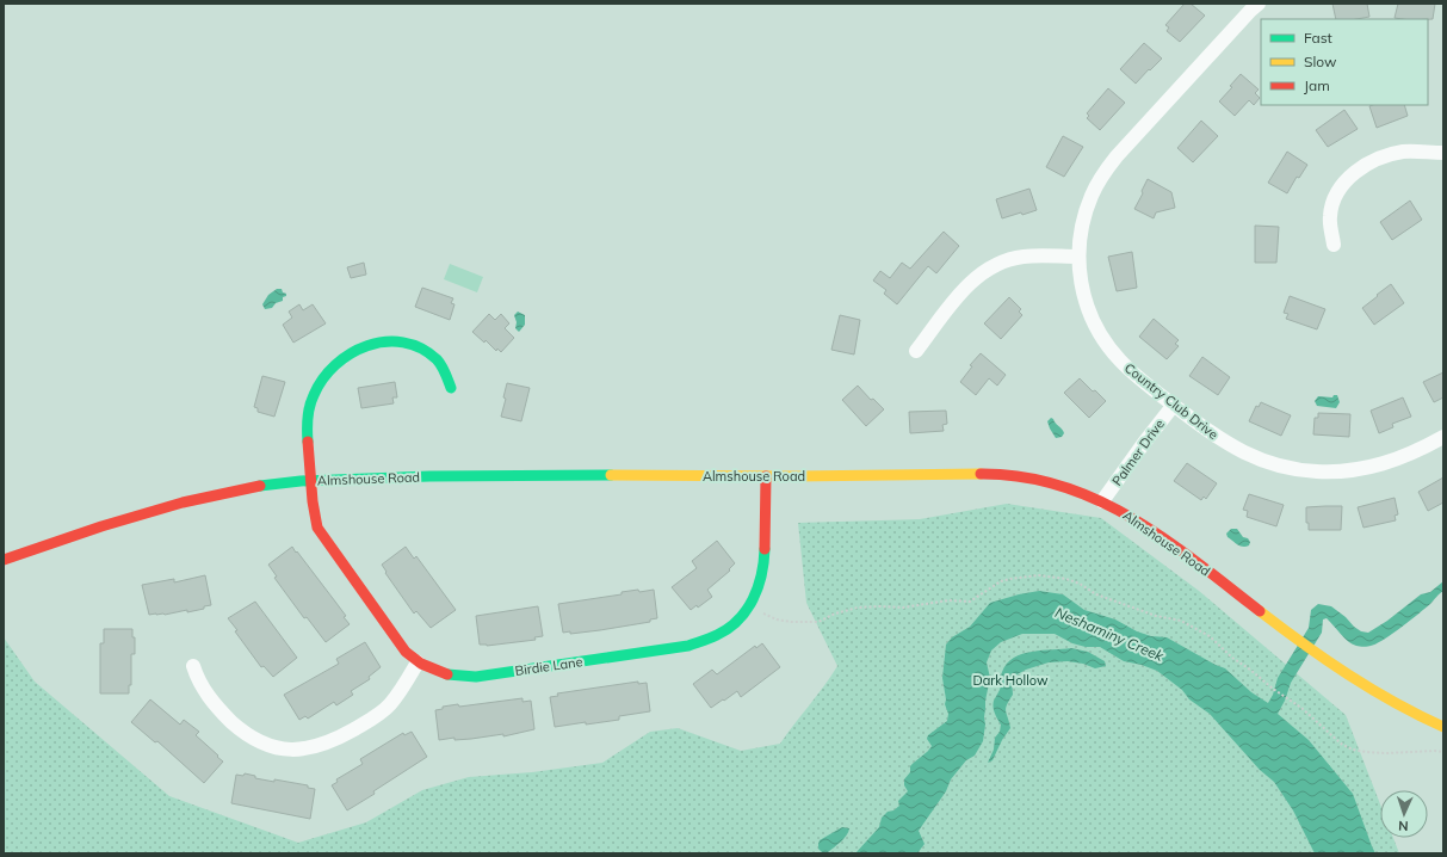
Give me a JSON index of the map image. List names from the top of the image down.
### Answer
{
  "streets": {
    "main road": ["Almshouse Road", "Birdie Lane"],
    "street": ["Country Club Drive", "Palmer Drive"]
  },
  "crossings": [
    ["Country Club Drive", "Palmer Drive"],
    ["Palmer Drive", "Almshouse Road"],
    ["Almshouse Road", "Birdie Lane"]
  ],
  "water": ["Neshaminy Creek"],
  "parks": ["Dark Hollow"],
  "legend": ["Fast", "Slow", "Jam"],
  "north": "bottom"
}
